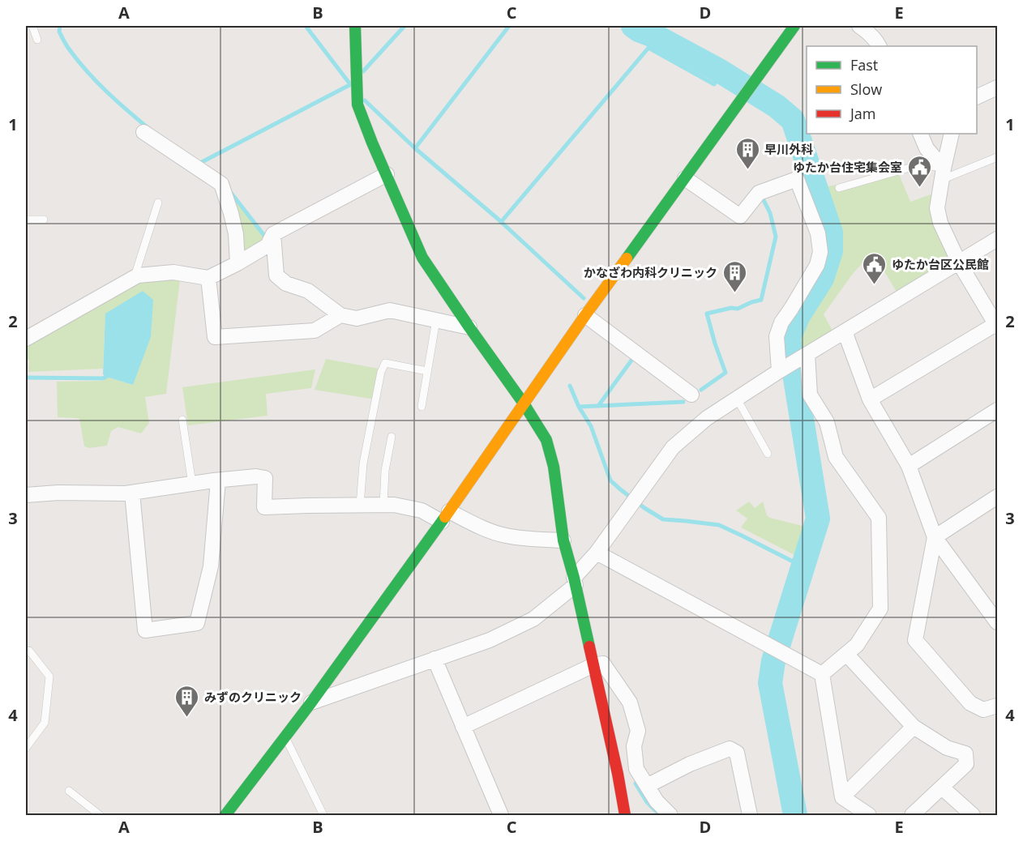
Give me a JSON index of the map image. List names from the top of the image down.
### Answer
{
  "places": {
    "building": ["早川外科", "かなざわ内科クリニック", "みずのクリニック"],
    "public building": ["ゆたか台住宅集会室", "ゆたか台区公民館"]
  },
  "legend": ["Fast", "Slow", "Jam"],
  "grid": {
    "columns": [
      "A",
      "B",
      "C",
      "D",
      "E"
    ],
    "rows": [
      "1",
      "2",
      "3",
      "4"
    ]
  }
}
